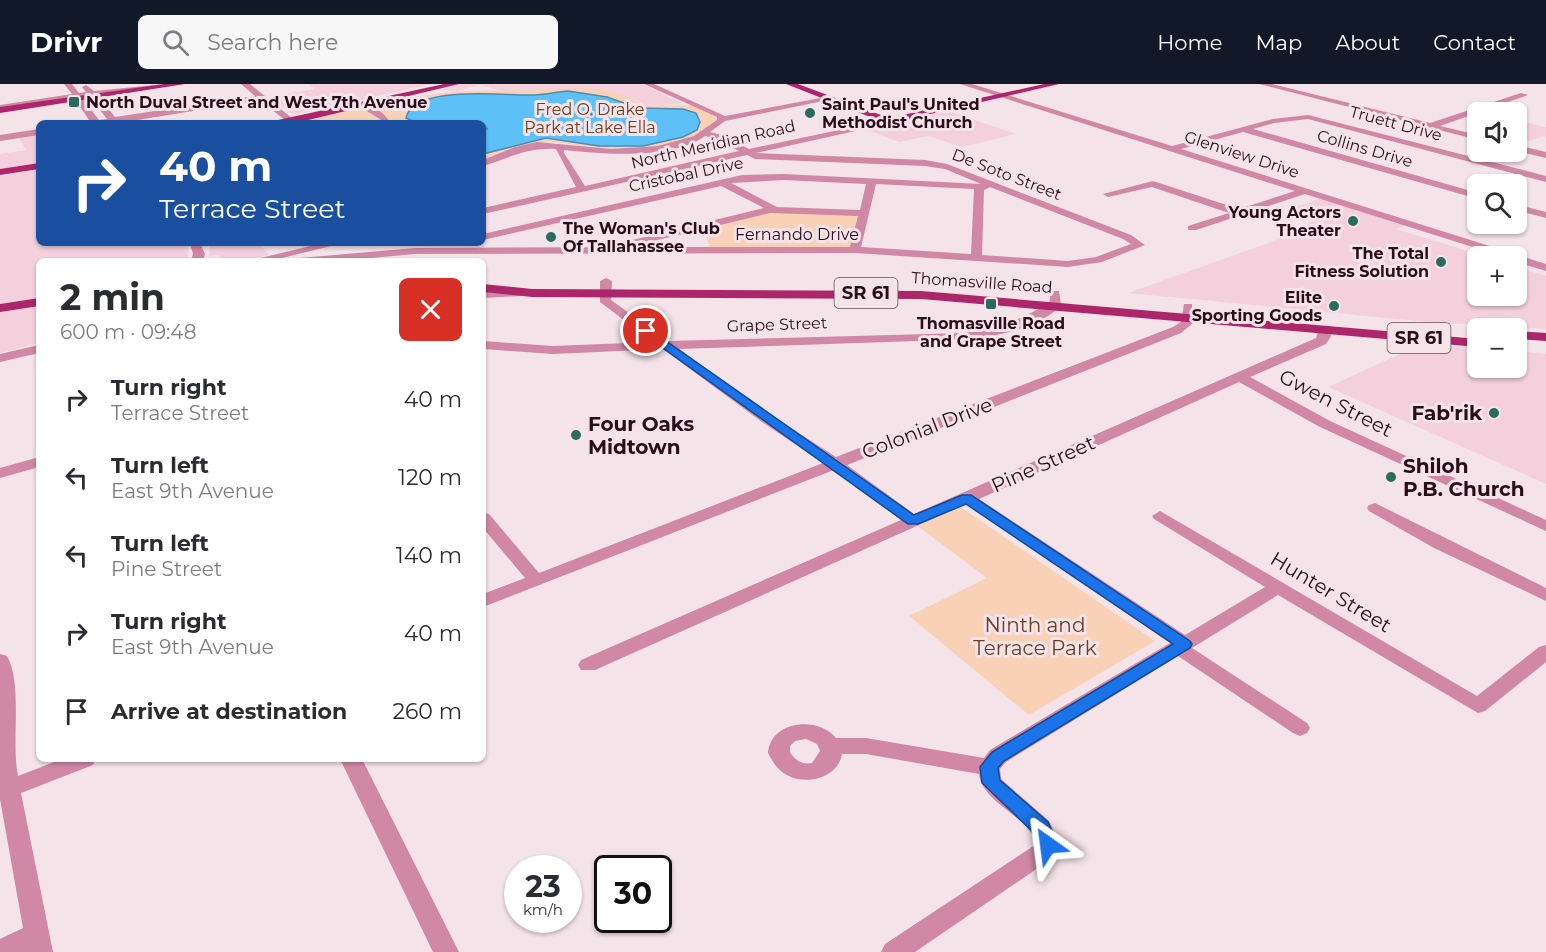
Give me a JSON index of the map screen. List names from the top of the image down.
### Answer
{
  "streets": {
    "main road": ["North Meridian Road", "Thomasville Road", "SR 61"],
    "street": [
      "Truett Drive",
      "Collins Drive",
      "Glenview Drive",
      "Cristobal Drive",
      "De Soto Street",
      "Fernando Drive",
      "Grape Street",
      "Gwen Street",
      "Colonial Drive",
      "Pine Street",
      "Hunter Street"
    ]
  },
  "crossings": [
    ["Truett Drive", "Collins Drive"],
    ["North Meridian Road", "Glenview Drive"],
    ["North Meridian Road", "De Soto Street"],
    ["Cristobal Drive", "De Soto Street"],
    ["De Soto Street", "Fernando Drive"],
    ["Thomasville Road", "Grape Street"],
    ["Thomasville Road", "Colonial Drive"],
    ["Thomasville Road", "Pine Street"],
    ["Gwen Street", "Pine Street"]
  ],
  "parks": ["Fred O. Drake Park at Lake Ella", "Ninth and Terrace Park"],
  "places": {
    "transit": ["North Duval Street and West 7th Avenue", "Thomasville Road and Grape Street"],
    "other": [
      "Saint Paul's United Methodist Church",
      "Young Actors Theater",
      "The Woman's Club Of Tallahassee",
      "The Total Fitness Solution",
      "Elite Sporting Goods",
      "Fab'rik",
      "Four Oaks Midtown",
      "Shiloh P.B. Church"
    ]
  },
  "page": {
    "header": "Drivr",
    "search": "Search here",
    "nav": [
      "Home",
      "Map",
      "About",
      "Contact"
    ],
    "map_buttons": ["+", "−"],
    "turn": ["40 m", "Terrace Street"],
    "heading": ["2 min", "600 m · 09:48"],
    "list": [
      {
        "name": "Turn right",
        "note": "Terrace Street",
        "value": "40 m"
      },
      {
        "name": "Turn left",
        "note": "East 9th Avenue",
        "value": "120 m"
      },
      {
        "name": "Turn left",
        "note": "Pine Street",
        "value": "140 m"
      },
      {
        "name": "Turn right",
        "note": "East 9th Avenue",
        "value": "40 m"
      },
      {
        "name": "Arrive at destination",
        "value": "260 m"
      }
    ],
    "speed": "23 km/h",
    "limit": "30"
  }
}
